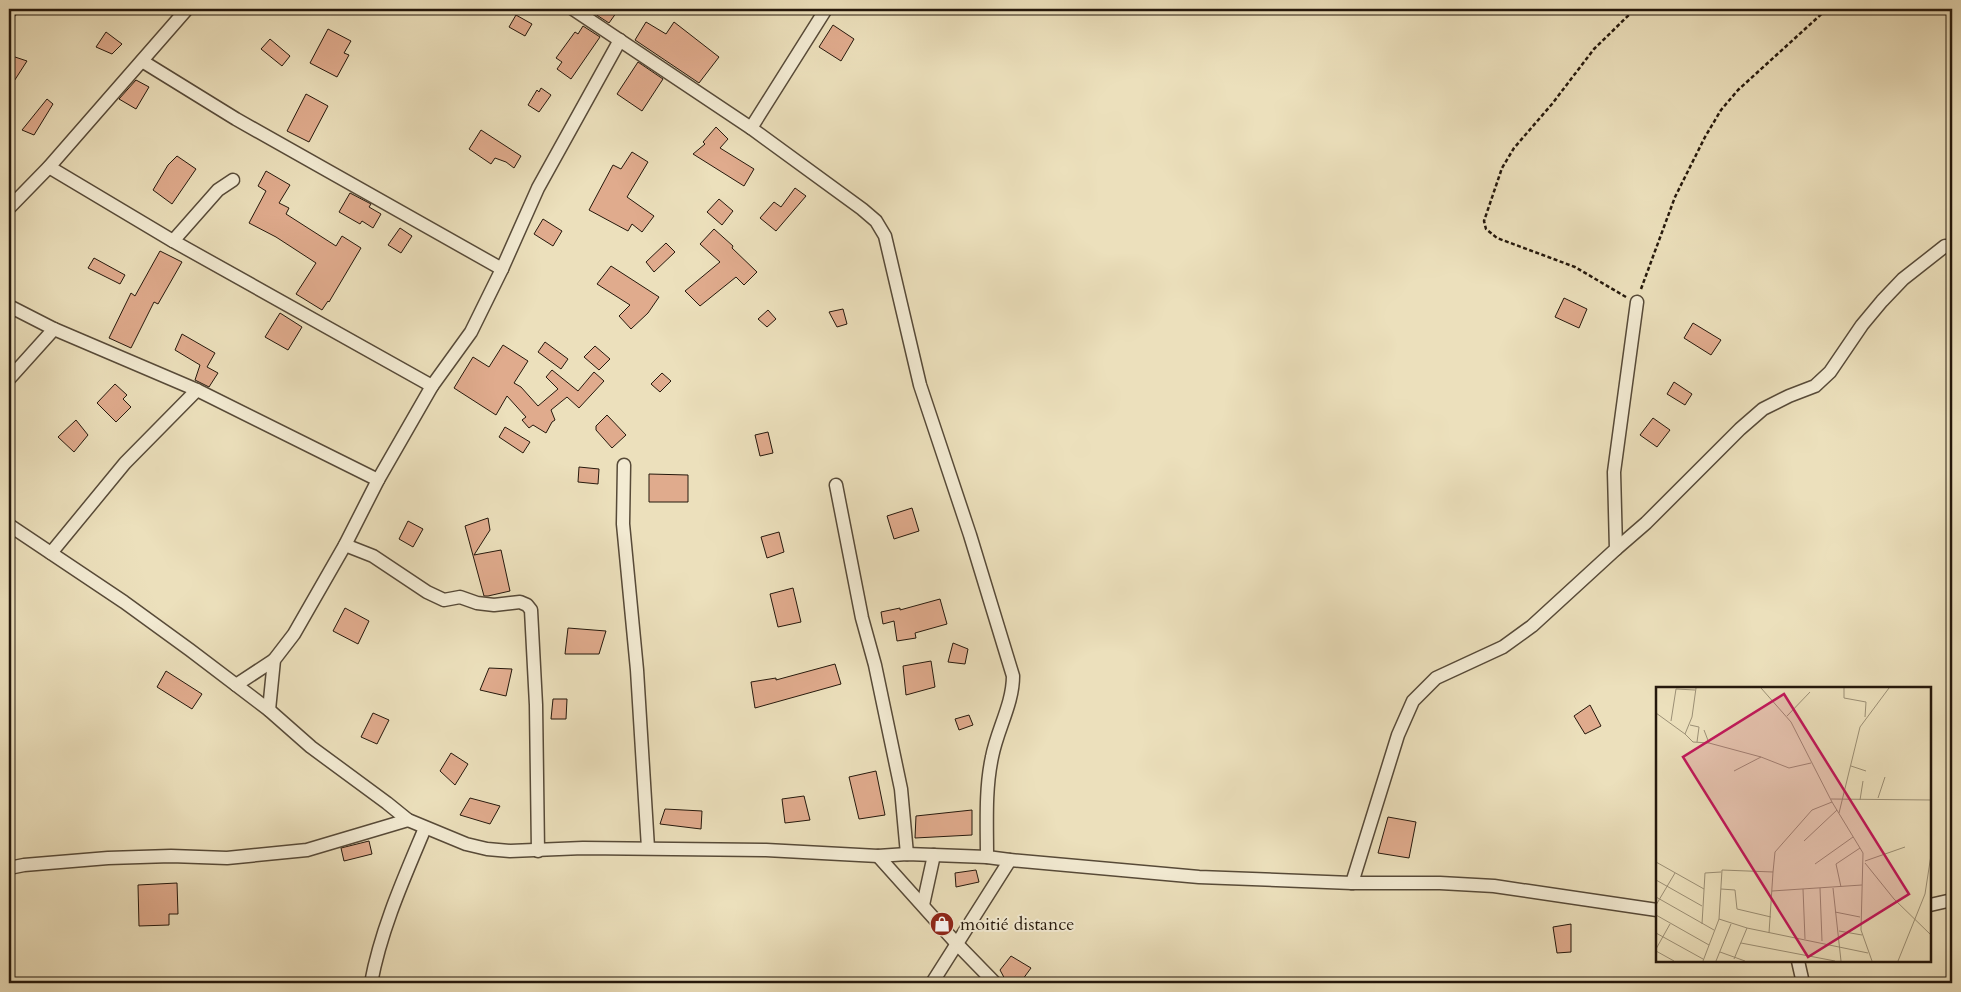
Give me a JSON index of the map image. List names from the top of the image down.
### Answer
{
  "places": {
    "shop": ["moitié distance"]
  }
}
